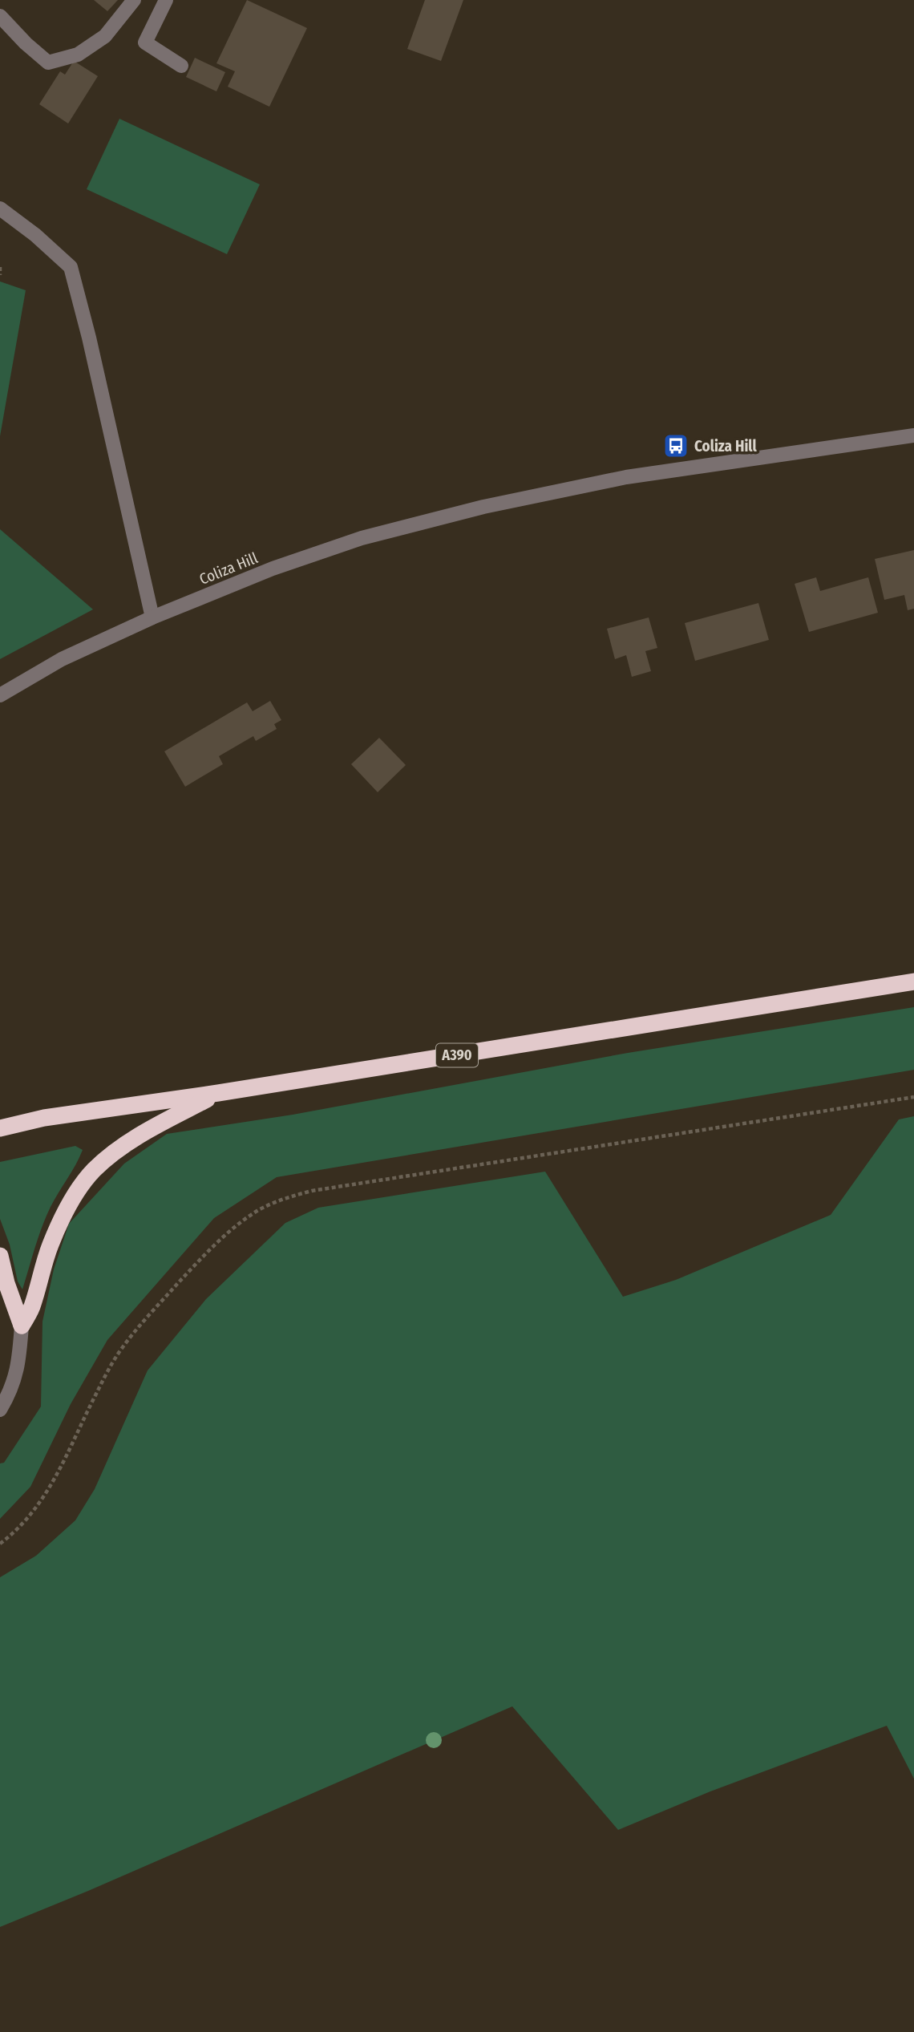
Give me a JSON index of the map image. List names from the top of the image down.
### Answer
{
  "streets": {
    "highway": ["A390"],
    "street": ["Coliza Hill"]
  },
  "places": {
    "bus stop": ["Coliza Hill"]
  }
}
